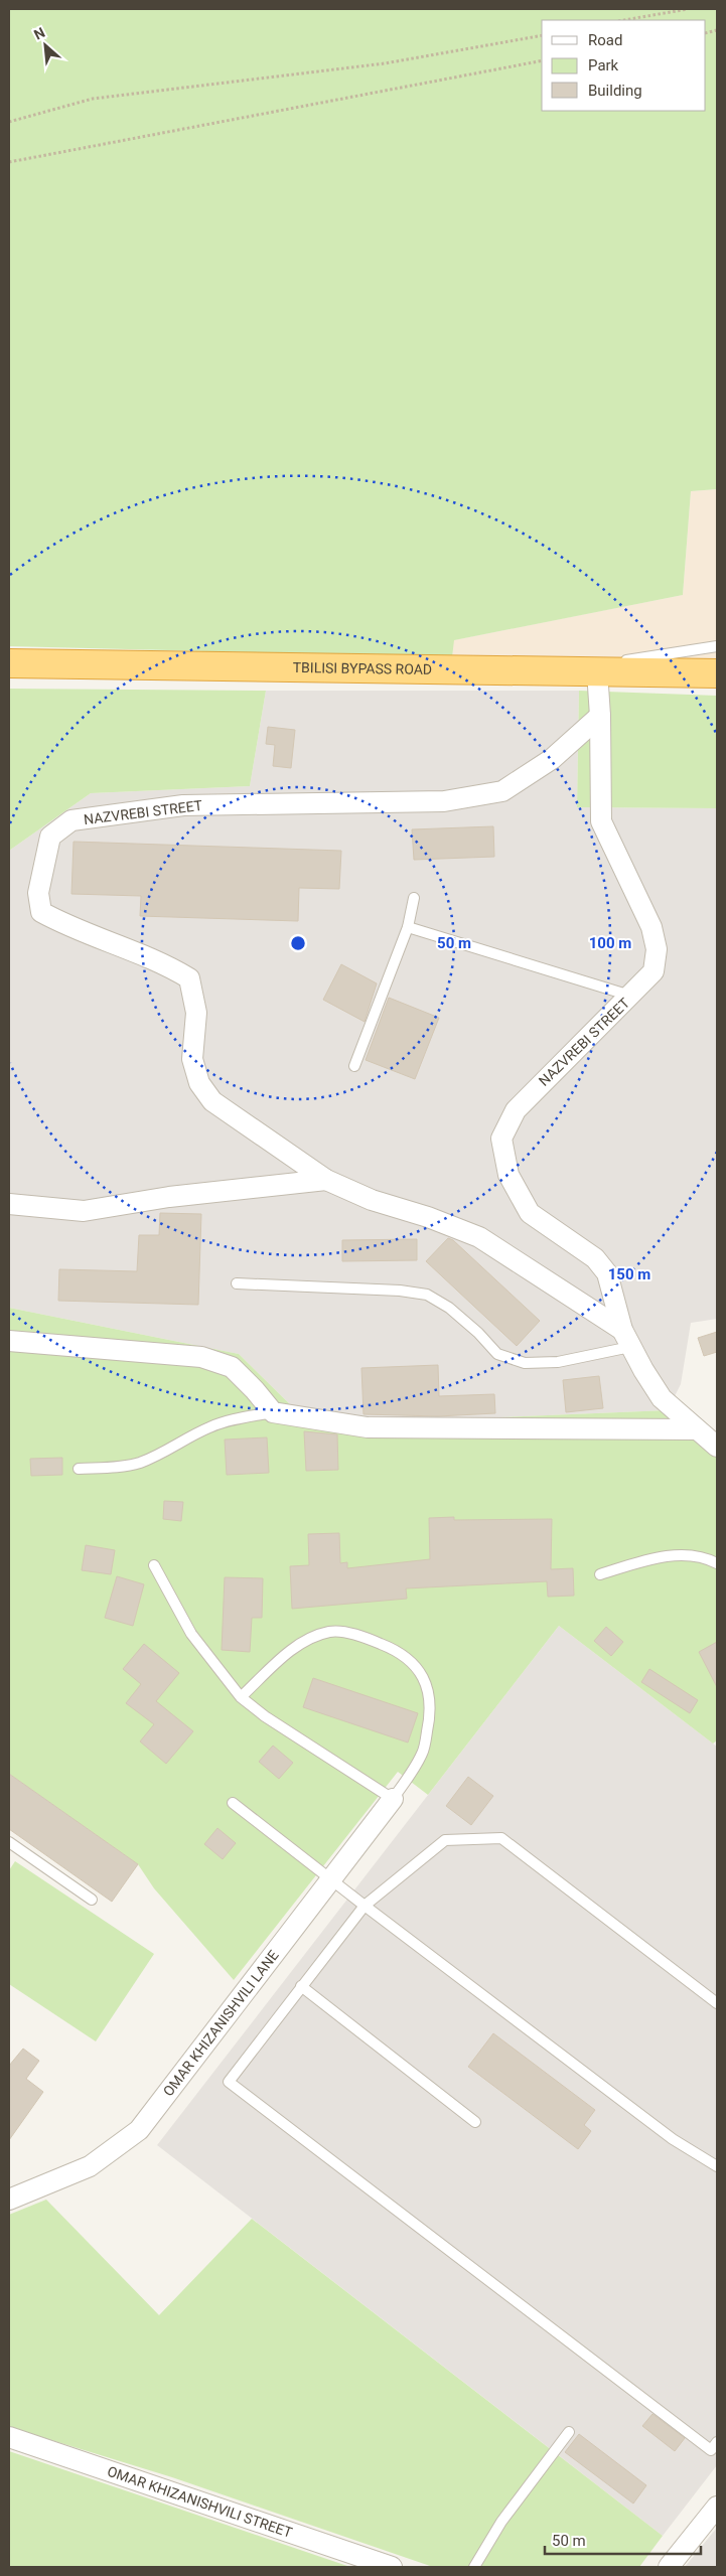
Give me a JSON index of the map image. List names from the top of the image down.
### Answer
{
  "streets": {
    "highway": ["TBILISI BYPASS ROAD"],
    "street": ["NAZVREBI STREET", "OMAR KHIZANISHVILI LANE", "OMAR KHIZANISHVILI STREET"]
  },
  "crossings": [
    ["TBILISI BYPASS ROAD", "NAZVREBI STREET"]
  ],
  "legend": ["Road", "Park", "Building"],
  "scale_bar": "50 m",
  "north": "top left",
  "rings": ["50 m", "100 m", "150 m"]
}
